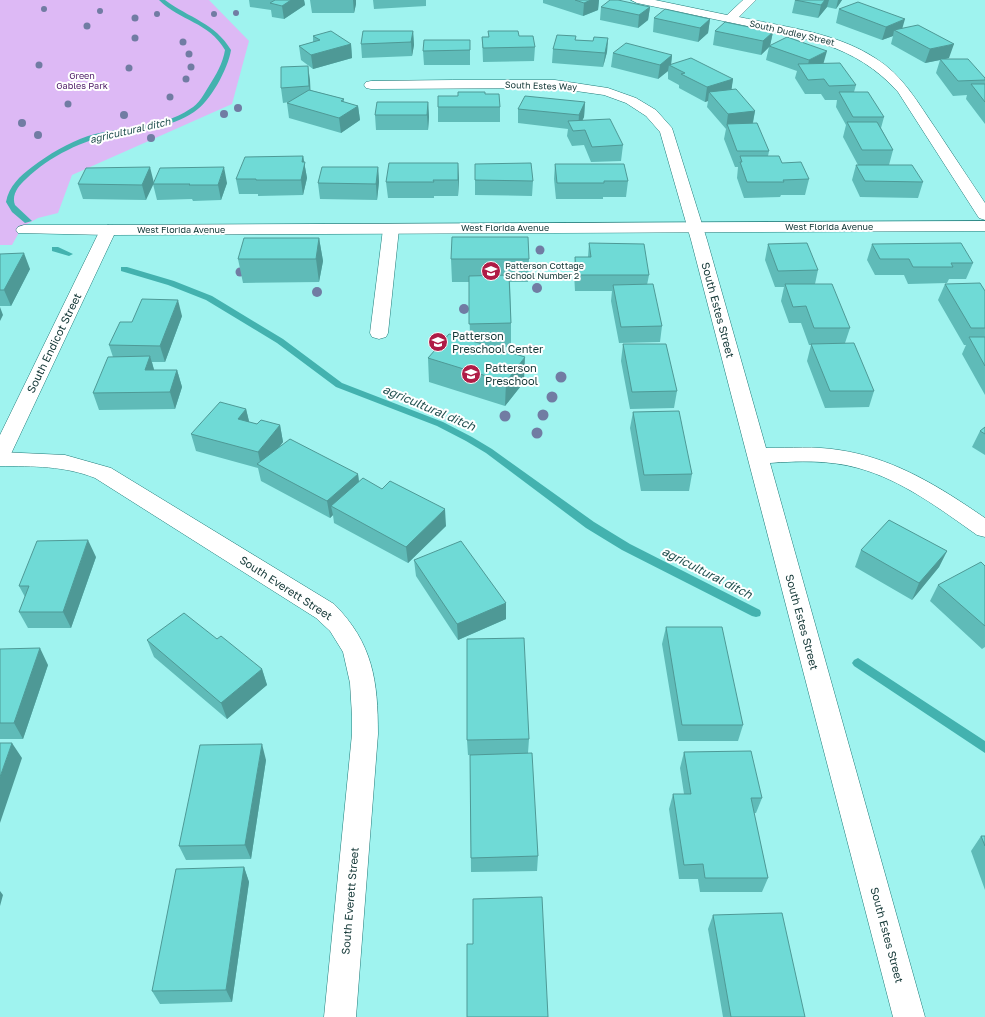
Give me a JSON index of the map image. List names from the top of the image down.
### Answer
{
  "streets": {
    "street": [
      "South Dudley Street",
      "South Estes Way",
      "West Florida Avenue",
      "South Estes Street",
      "South Endicot Street",
      "South Everett Street"
    ]
  },
  "crossings": [
    ["South Estes Way", "West Florida Avenue"],
    ["South Estes Way", "South Estes Street"],
    ["West Florida Avenue", "South Estes Street"],
    ["West Florida Avenue", "South Endicot Street"],
    ["South Endicot Street", "South Everett Street"]
  ],
  "water": ["agricultural ditch"],
  "parks": ["Green Gables Park"],
  "places": {
    "school or university": ["Patterson Cottage School Number 2", "Patterson Preschool Center", "Patterson Preschool"]
  }
}
